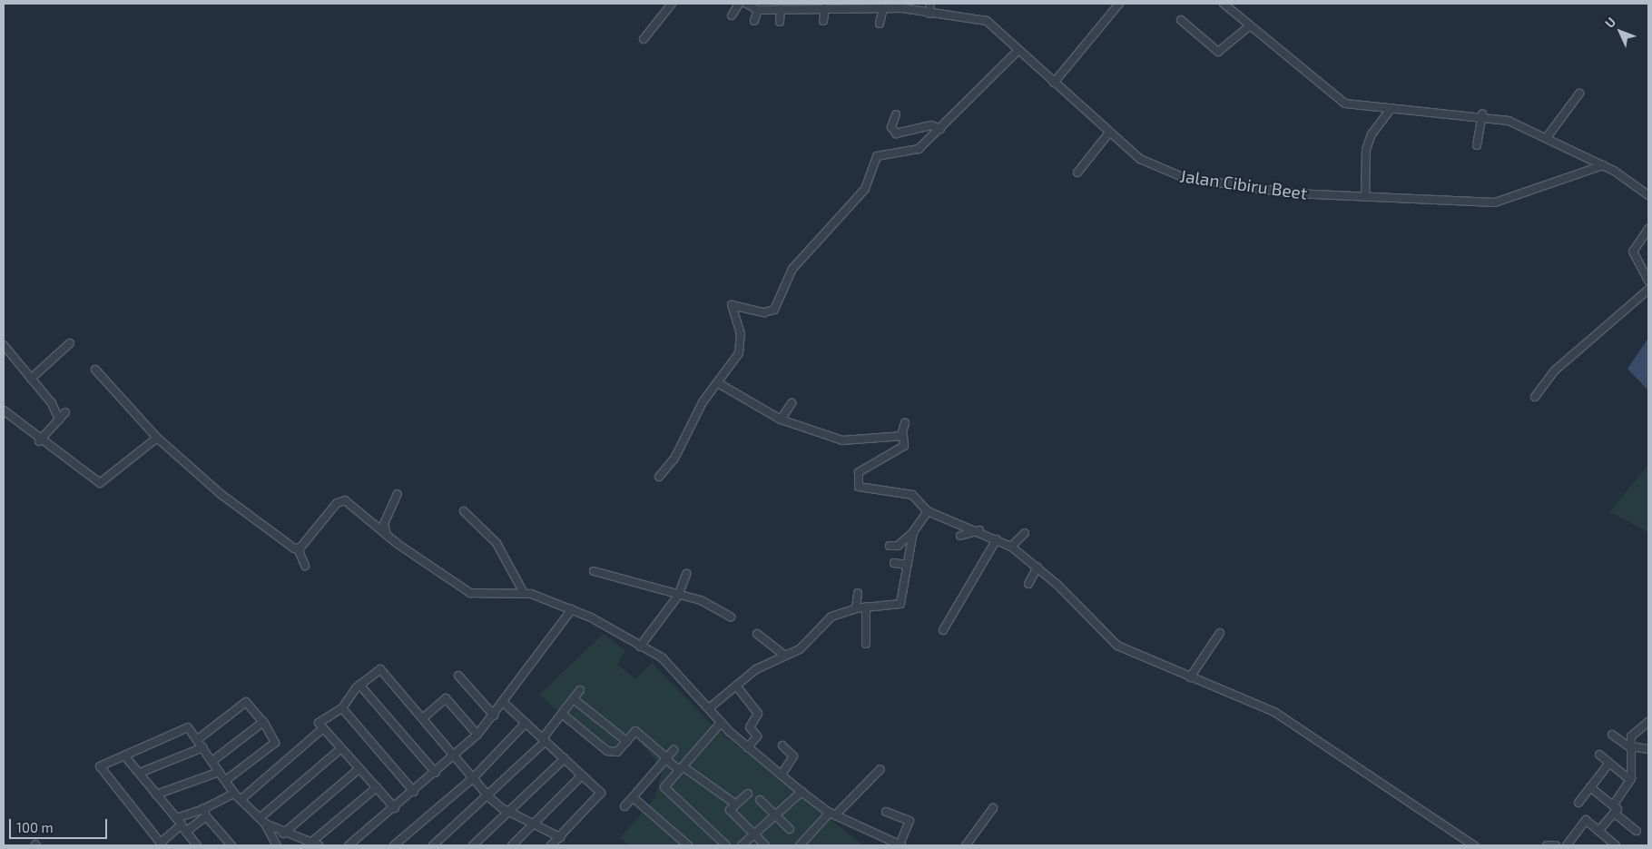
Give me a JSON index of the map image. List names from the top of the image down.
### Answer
{
  "streets": {
    "street": ["Jalan Cibiru Beet"]
  },
  "scale_bar": "100 m",
  "north": "top left"
}
